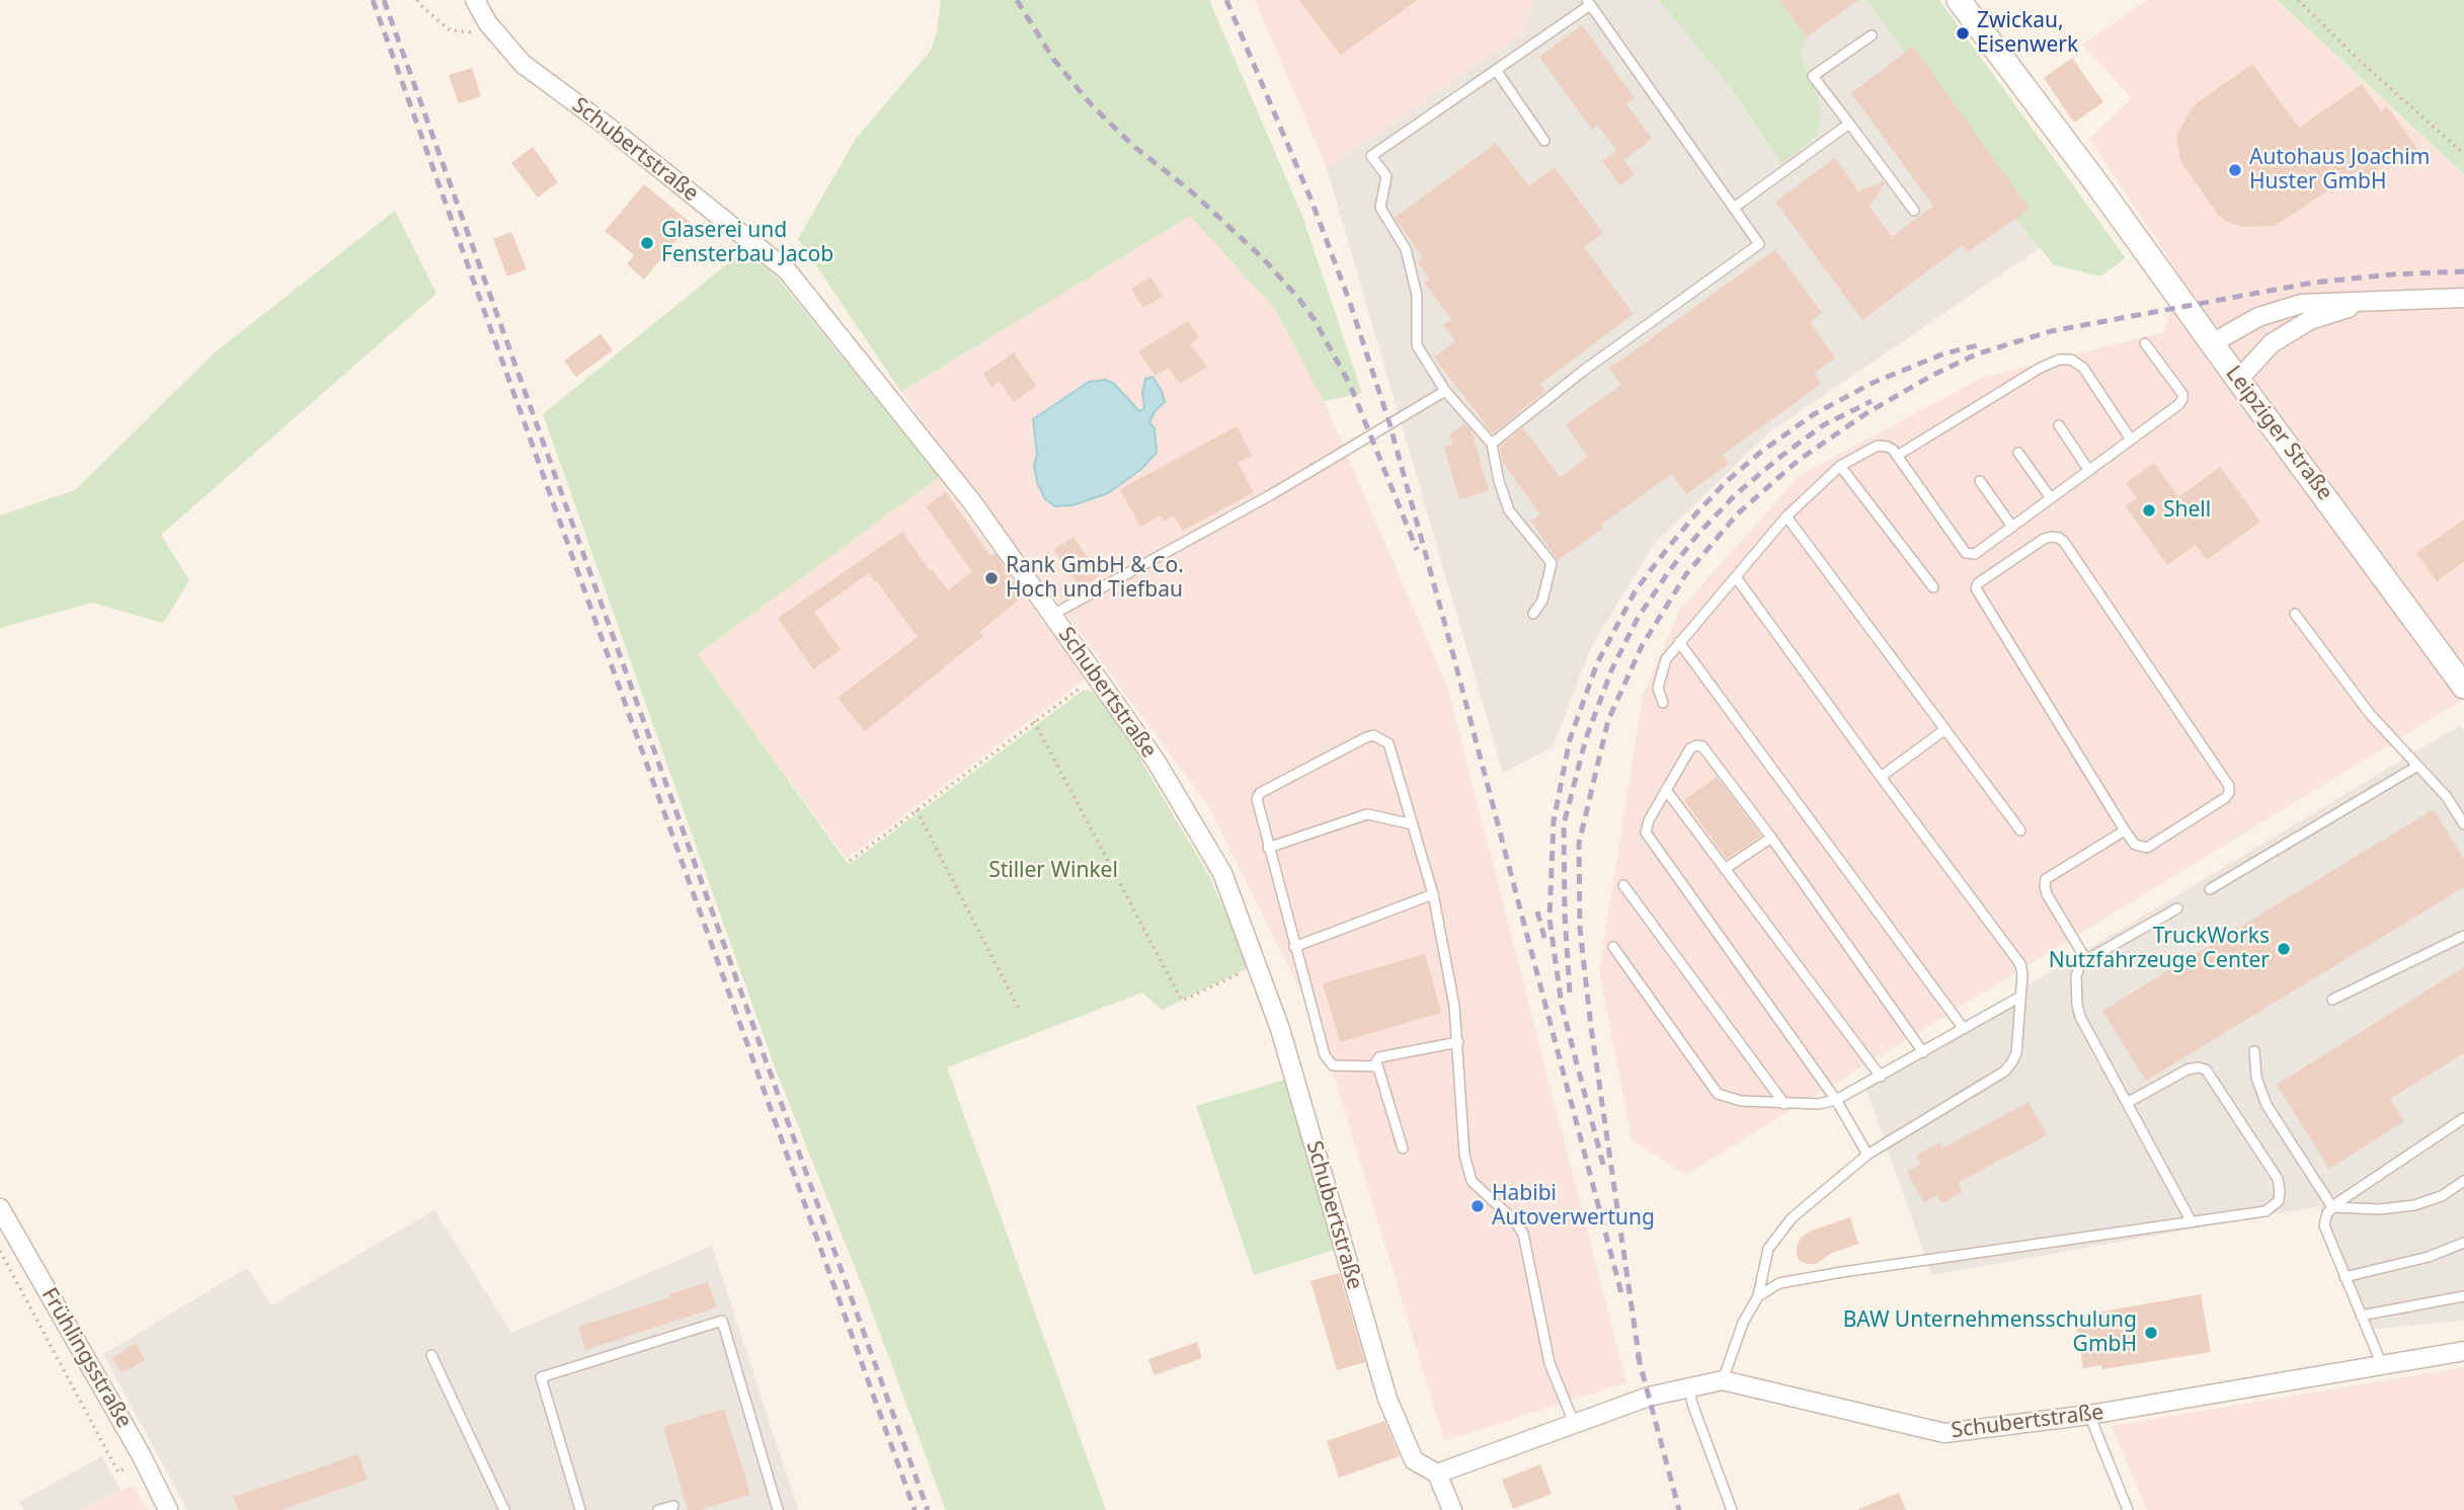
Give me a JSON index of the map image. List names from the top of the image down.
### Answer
{
  "streets": {
    "street": ["Schubertstraße", "Leipziger Straße", "Frühlingsstraße"]
  },
  "parks": ["Stiller Winkel"],
  "places": [
    "Zwickau, Eisenwerk",
    "Autohaus Joachim Huster GmbH",
    "Glaserei und Fensterbau Jacob",
    "Shell",
    "Rank GmbH & Co. Hoch und Tiefbau",
    "TruckWorks Nutzfahrzeuge Center",
    "Habibi Autoverwertung",
    "BAW Unternehmensschulung GmbH"
  ]
}
